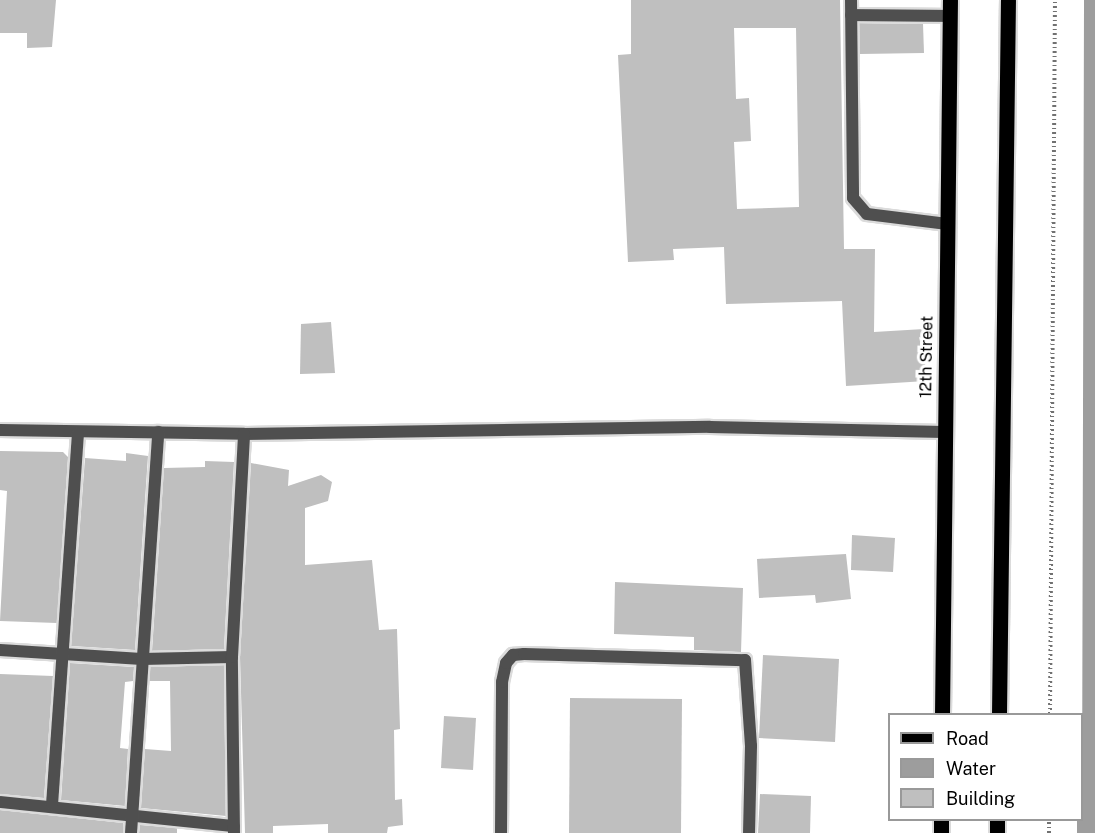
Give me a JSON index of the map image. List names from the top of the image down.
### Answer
{
  "streets": {
    "main road": ["12th Street"]
  },
  "legend": ["Road", "Water", "Building"]
}
